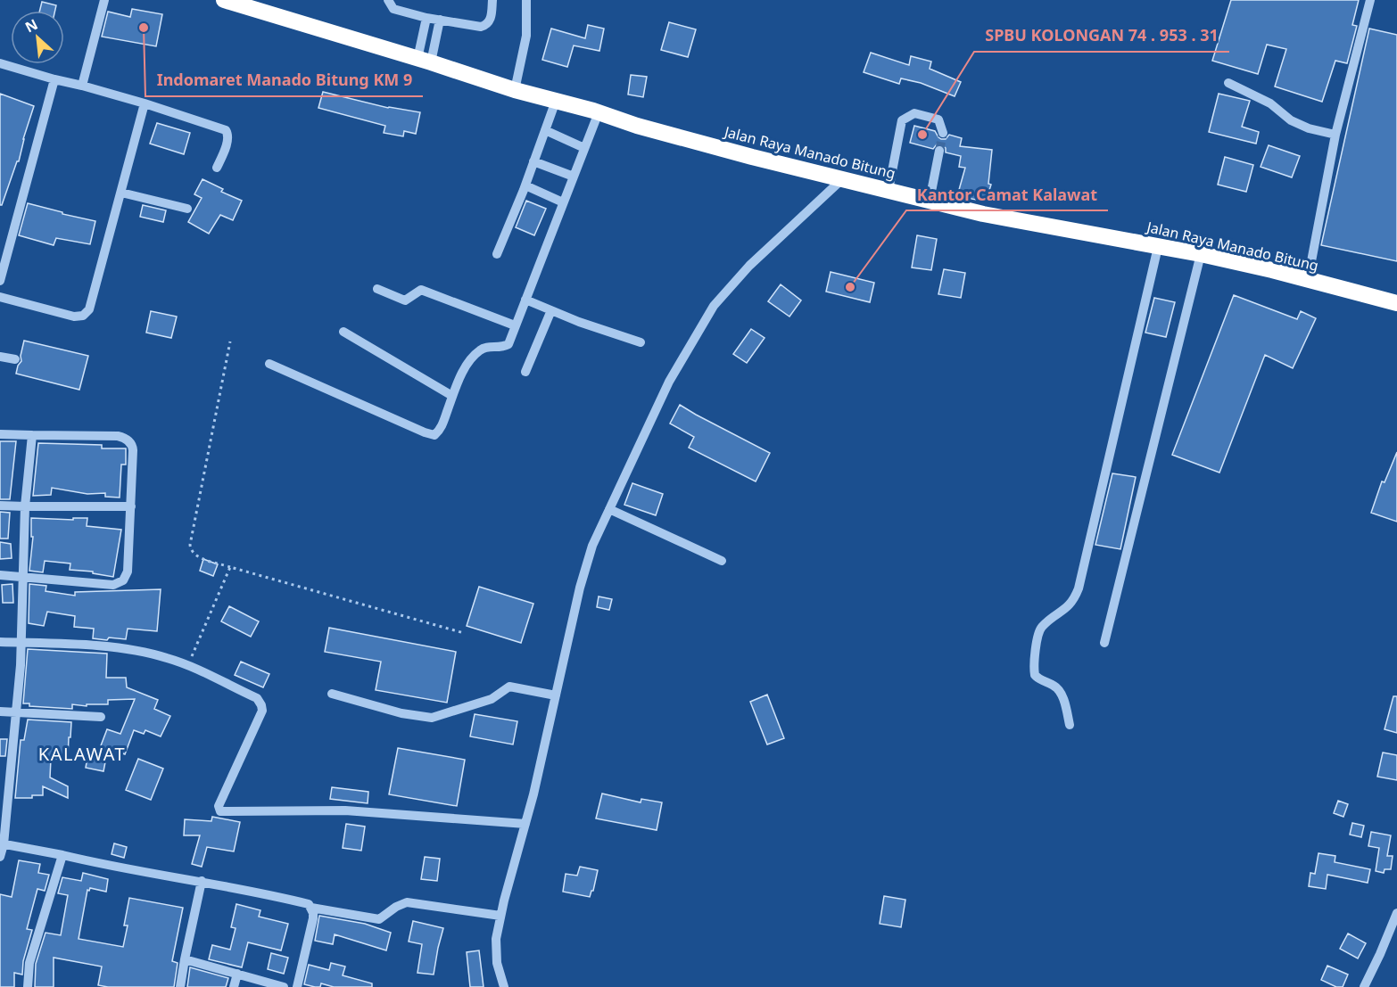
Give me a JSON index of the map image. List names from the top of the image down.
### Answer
{
  "streets": {
    "highway": ["Jalan Raya Manado Bitung"]
  },
  "districts": ["KALAWAT"],
  "places": ["Indomaret Manado Bitung KM 9", "SPBU KOLONGAN 74 . 953 . 31", "Kantor Camat Kalawat"],
  "north": "top left"
}
